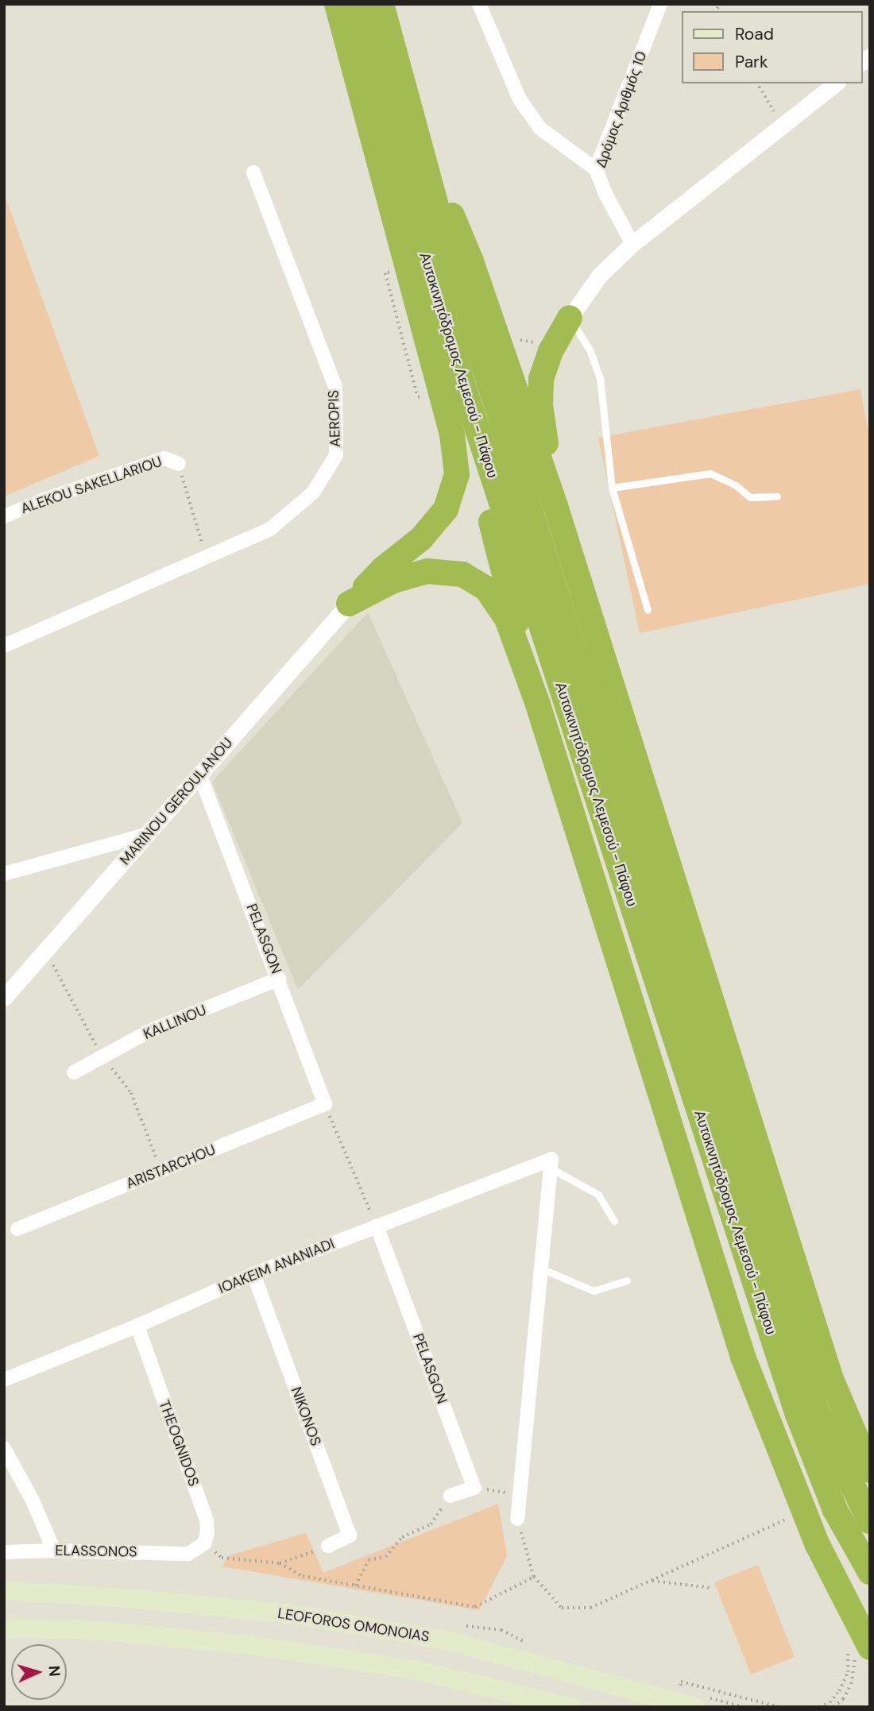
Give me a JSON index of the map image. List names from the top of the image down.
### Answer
{
  "streets": {
    "highway": ["Αυτοκινητόδρομος Λεμεσού - Πάφου"],
    "main road": ["LEOFOROS OMONOIAS"],
    "street": [
      "Δρόμος Αριθμός 10",
      "AEROPIS",
      "ALEKOU SAKELLARIOU",
      "MARINOU GEROULANOU",
      "PELASGON",
      "KALLINOU",
      "ARISTARCHOU",
      "IOAKEIM ANANIADI",
      "NIKONOS",
      "THEOGNIDOS",
      "ELASSONOS"
    ]
  },
  "crossings": [
    ["MARINOU GEROULANOU", "PELASGON"],
    ["PELASGON", "KALLINOU"],
    ["PELASGON", "ARISTARCHOU"],
    ["PELASGON", "IOAKEIM ANANIADI"],
    ["IOAKEIM ANANIADI", "NIKONOS"],
    ["IOAKEIM ANANIADI", "THEOGNIDOS"],
    ["THEOGNIDOS", "ELASSONOS"]
  ],
  "legend": ["Road", "Park"],
  "north": "right"
}
